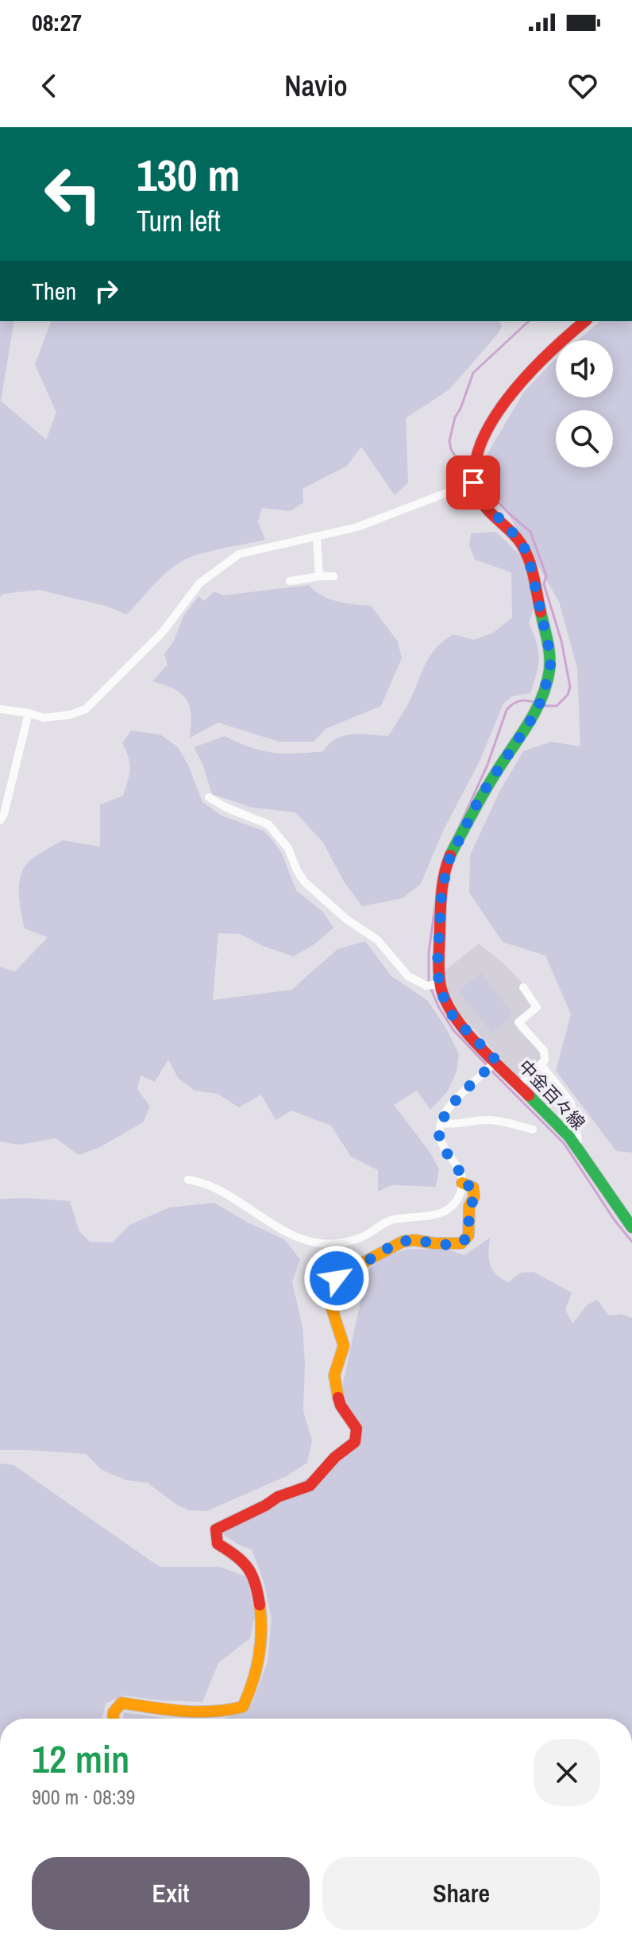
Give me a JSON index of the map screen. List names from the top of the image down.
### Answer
{
  "streets": {
    "main road": ["中金百々線"]
  },
  "page": {
    "status": "08:27",
    "header": "Navio",
    "turn": ["130 m", "Turn left"],
    "then": "Then",
    "heading": ["12 min", "900 m · 08:39"],
    "buttons": ["Exit", "Share"]
  }
}
